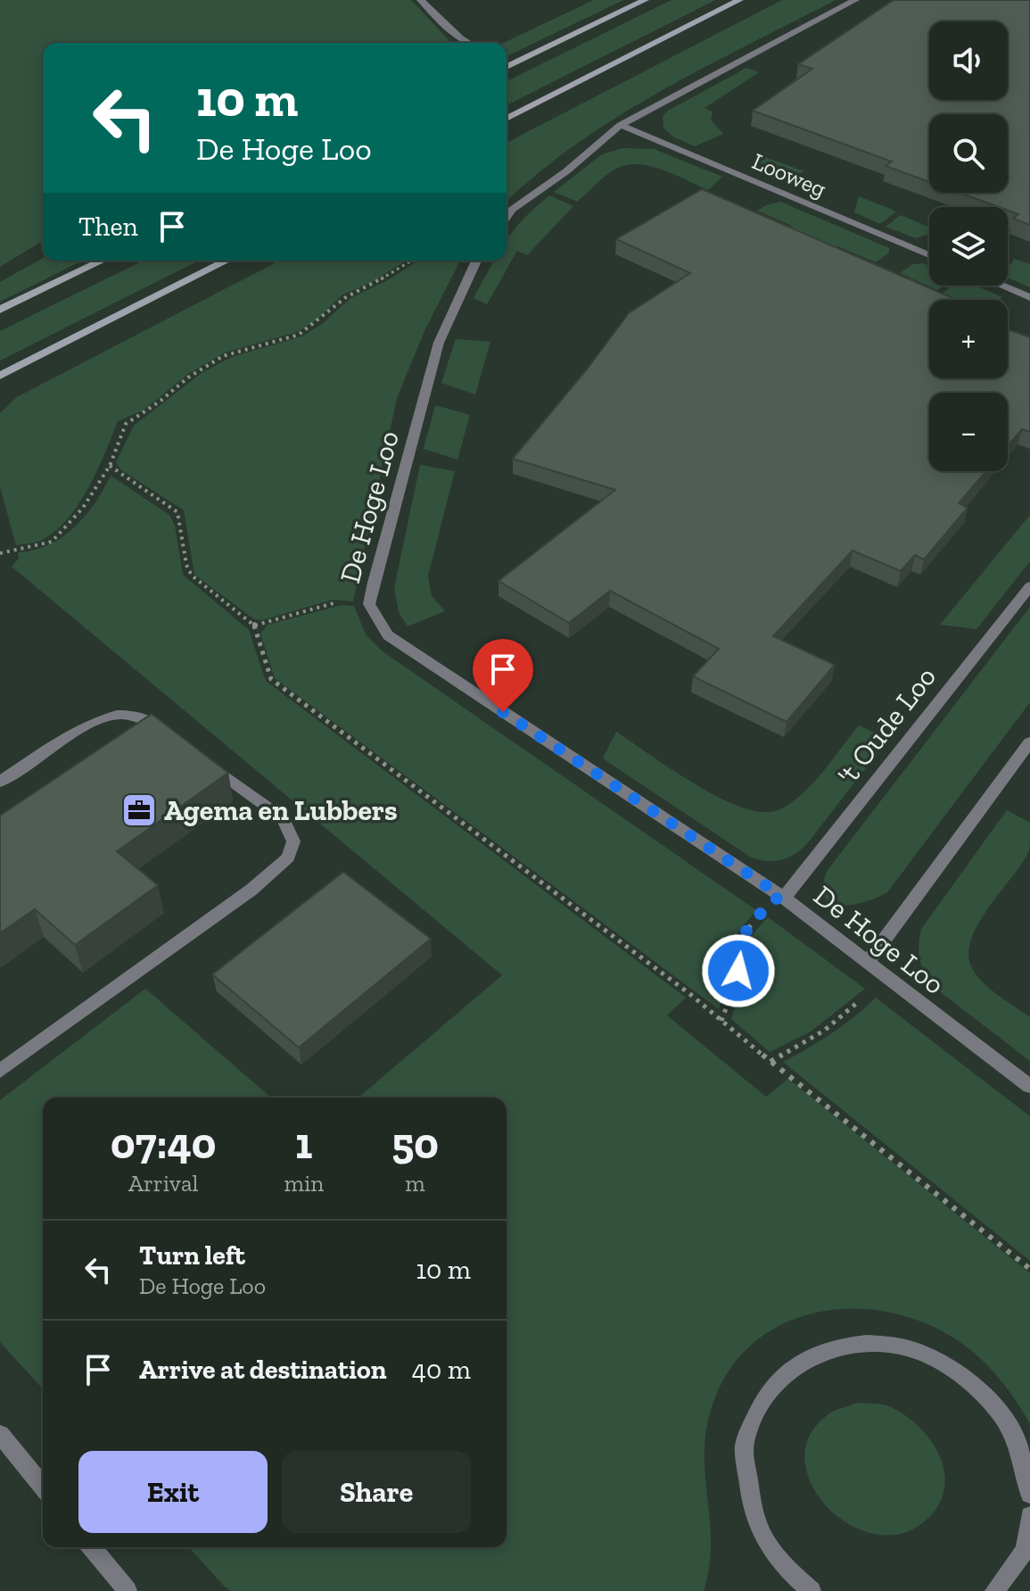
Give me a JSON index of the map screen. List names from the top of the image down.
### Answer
{
  "streets": {
    "street": ["Looweg", "De Hoge Loo", "'t Oude Loo"]
  },
  "crossings": [
    ["De Hoge Loo", "'t Oude Loo"]
  ],
  "places": {
    "office": ["Agema en Lubbers"]
  },
  "page": {
    "map_buttons": ["+", "−"],
    "turn": ["10 m", "De Hoge Loo"],
    "then": "Then",
    "eta": [
      "07:40",
      "Arrival",
      "1",
      "min",
      "50",
      "m"
    ],
    "list": [
      {
        "name": "Turn left",
        "note": "De Hoge Loo",
        "value": "10 m"
      },
      {
        "name": "Arrive at destination",
        "value": "40 m"
      }
    ],
    "buttons": ["Exit", "Share"]
  }
}
